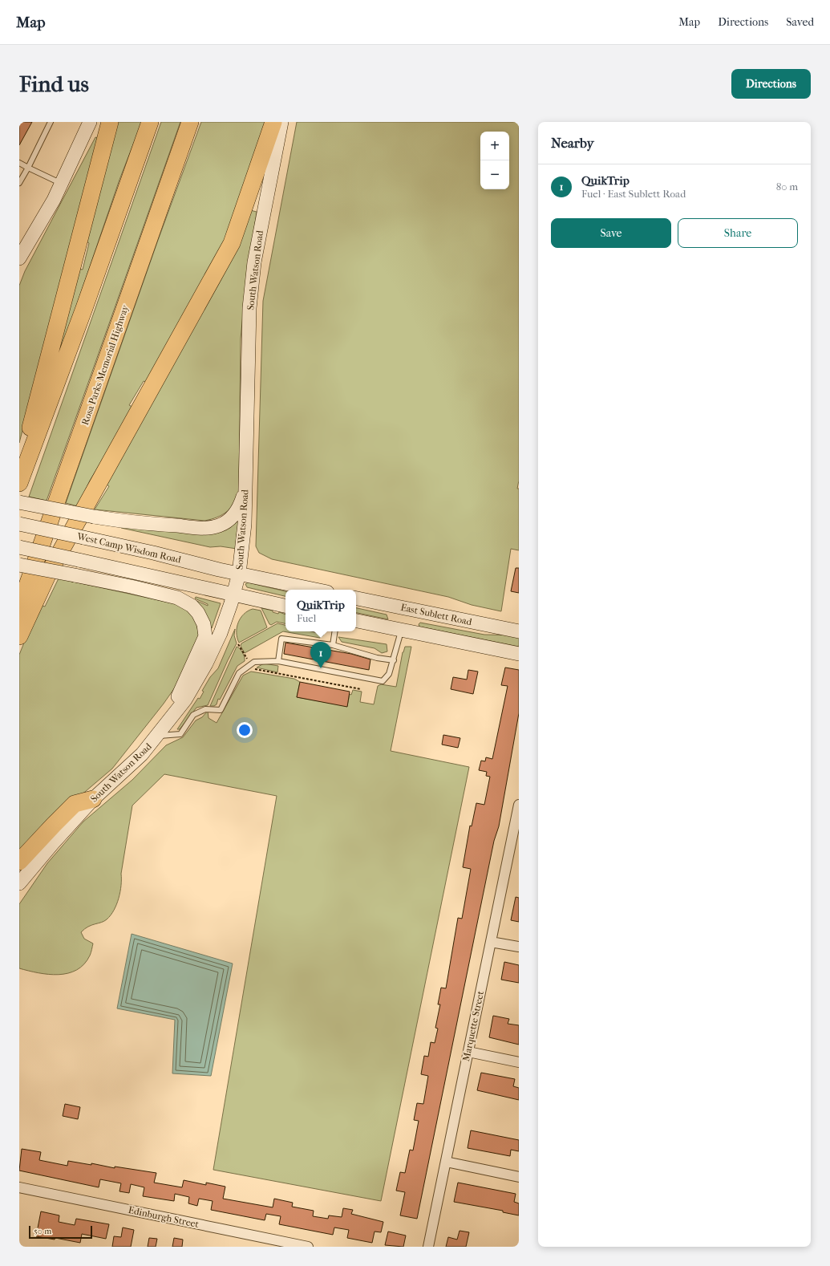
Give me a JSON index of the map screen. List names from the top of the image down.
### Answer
{
  "streets": {
    "highway": ["Rosa Parks Memorial Highway"],
    "main road": ["South Watson Road", "West Camp Wisdom Road", "East Sublett Road"],
    "street": ["Marquette Street", "Edinburgh Street"]
  },
  "crossings": [
    ["South Watson Road", "West Camp Wisdom Road"]
  ],
  "scale_bar": "50 m",
  "page": {
    "header": "Map",
    "nav": ["Map", "Directions", "Saved"],
    "buttons": [
      "Directions",
      ["Save", "Share"]
    ],
    "title": "Find us",
    "heading": "Nearby",
    "map_buttons": ["+", "−"],
    "list": [
      {
        "mark": "1",
        "name": "QuikTrip",
        "note": "Fuel · East Sublett Road",
        "value": "80 m"
      }
    ],
    "popup": ["QuikTrip", "Fuel"],
    "pins": "1",
    "scale": "50 m"
  }
}
